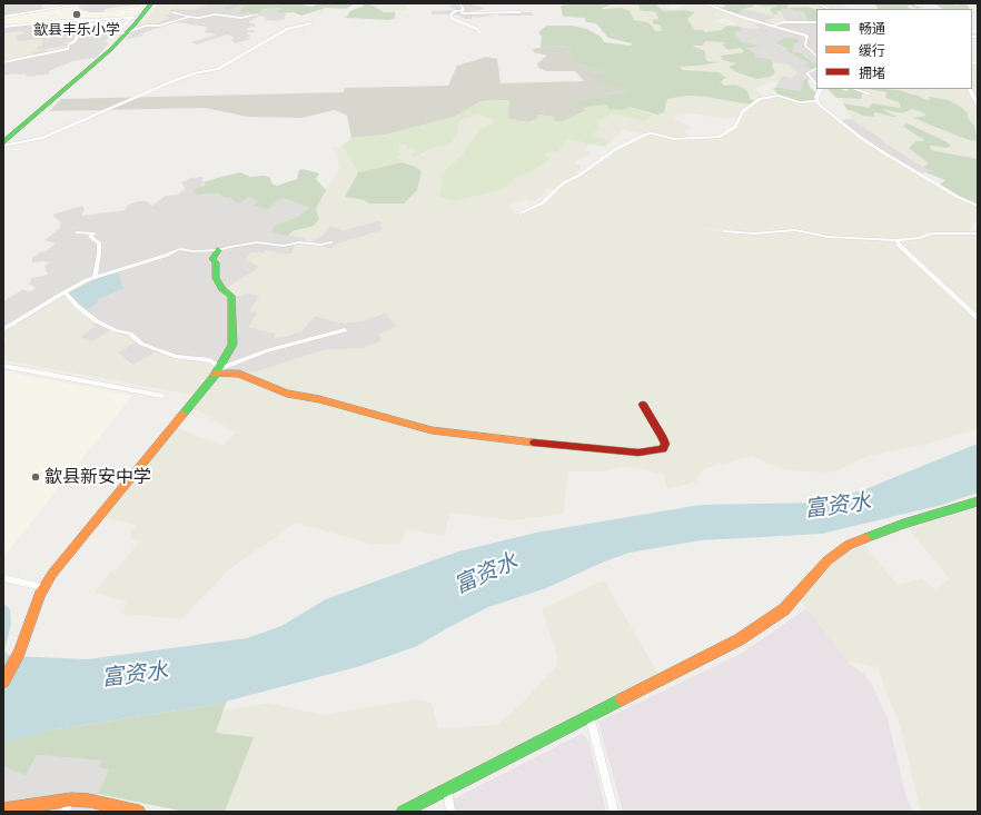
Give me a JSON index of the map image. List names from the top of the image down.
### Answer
{
  "water": ["富资水"],
  "places": ["歙县丰乐小学", "歙县新安中学"],
  "legend": ["畅通", "缓行", "拥堵"]
}
